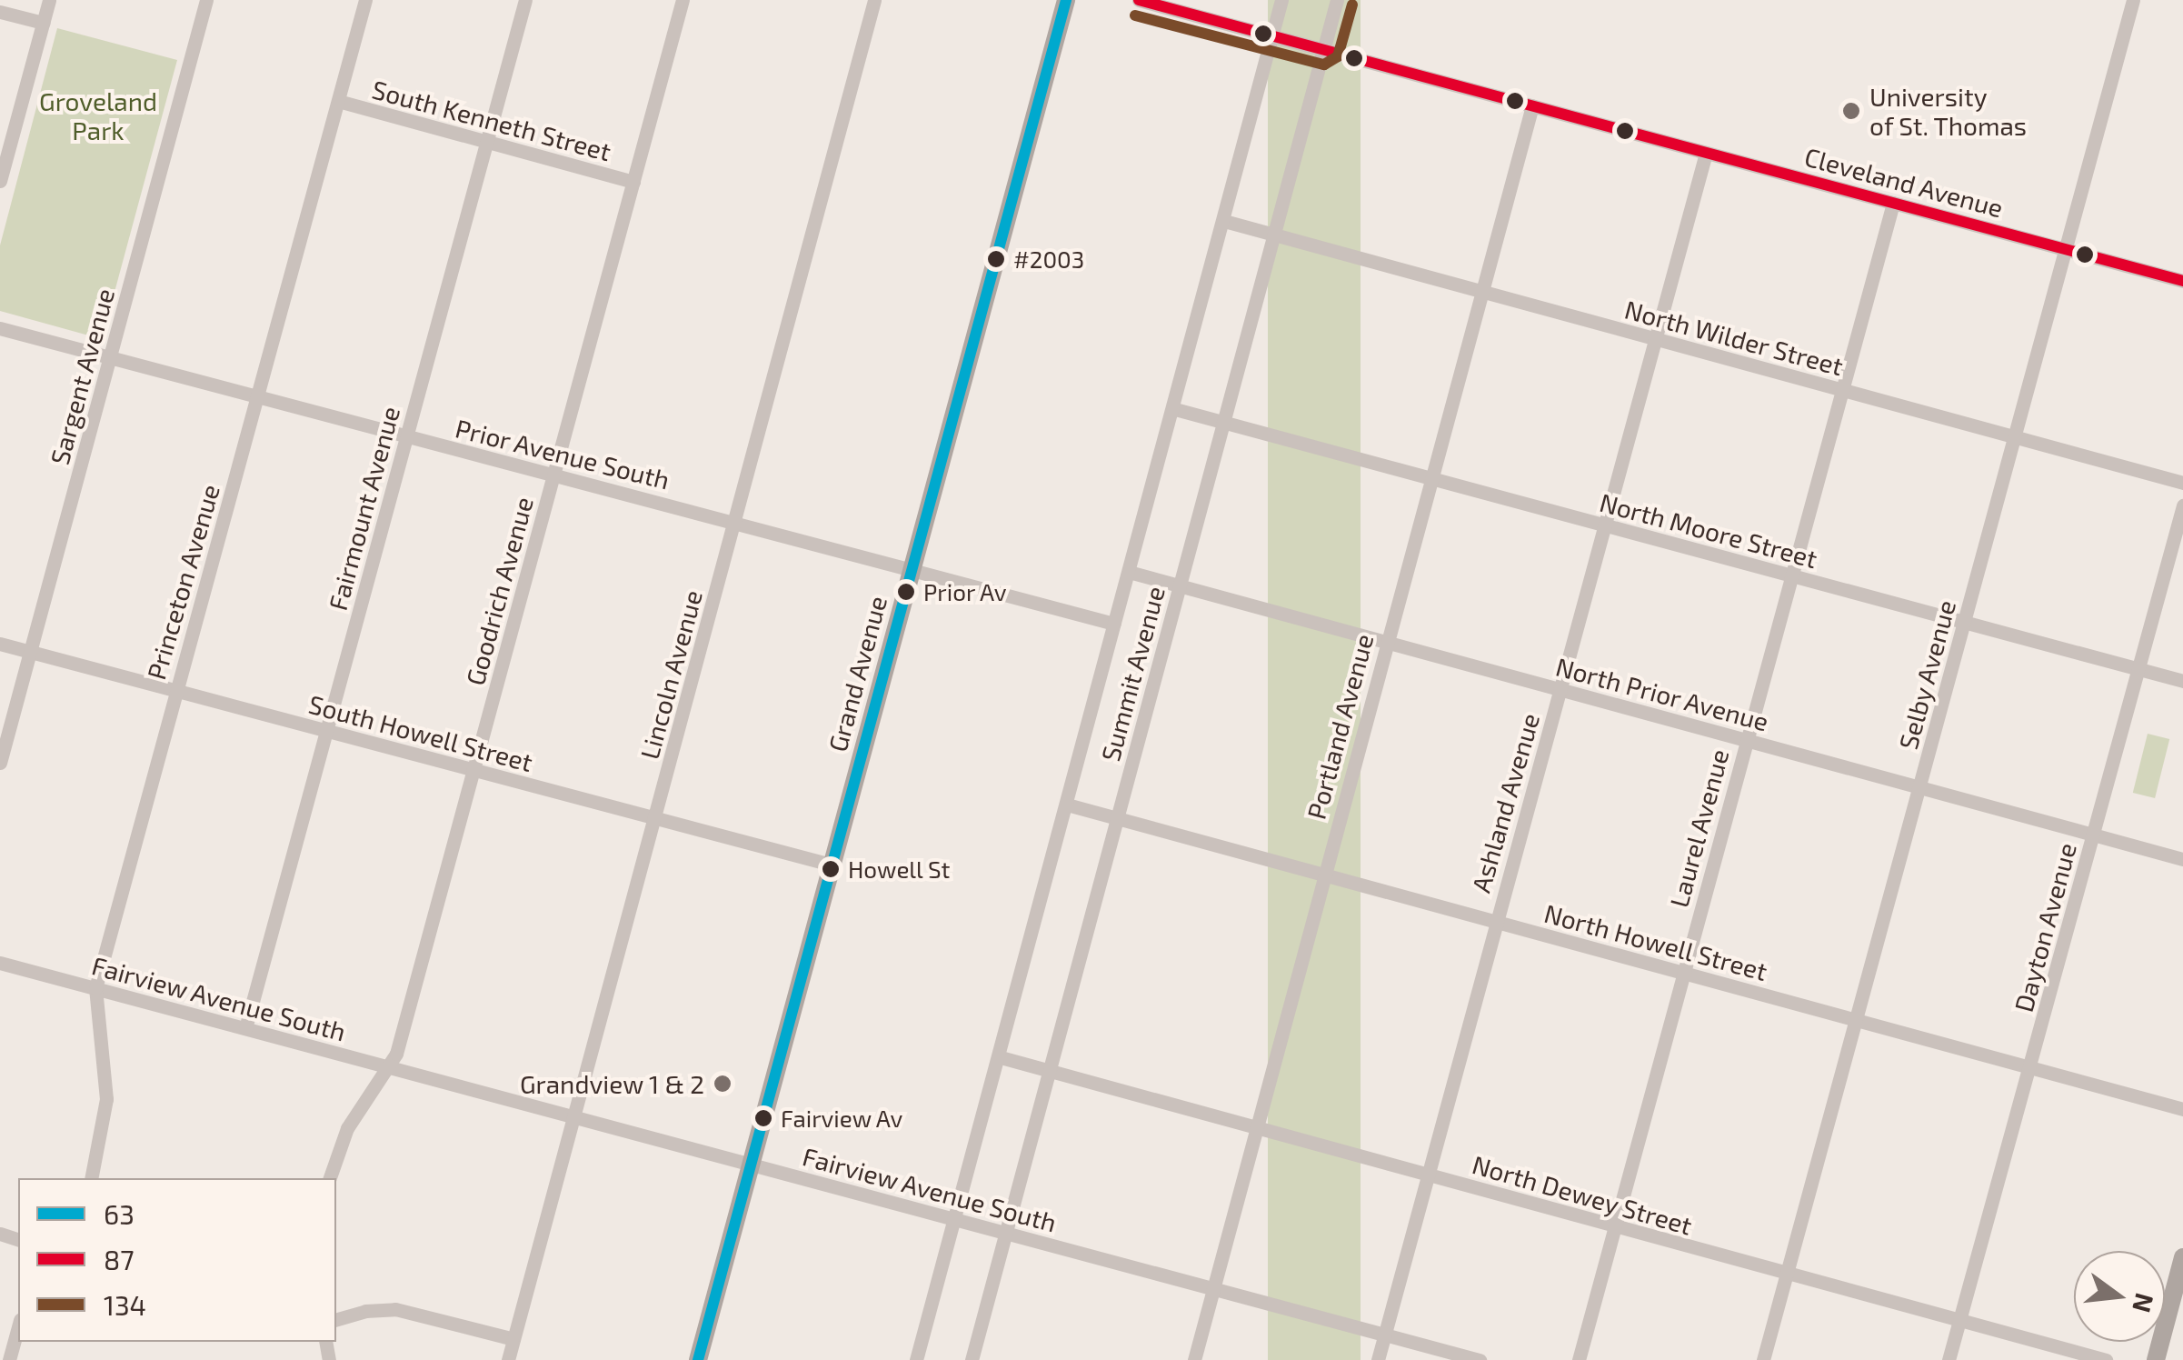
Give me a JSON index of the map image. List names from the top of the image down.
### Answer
{
  "streets": {
    "main road": ["Grand Avenue"],
    "street": [
      "South Kenneth Street",
      "Cleveland Avenue",
      "North Wilder Street",
      "Sargent Avenue",
      "Prior Avenue South",
      "Fairmount Avenue",
      "North Moore Street",
      "Princeton Avenue",
      "Goodrich Avenue",
      "Summit Avenue",
      "Lincoln Avenue",
      "Selby Avenue",
      "North Prior Avenue",
      "Portland Avenue",
      "South Howell Street",
      "Ashland Avenue",
      "Laurel Avenue",
      "Dayton Avenue",
      "North Howell Street",
      "Fairview Avenue South",
      "North Dewey Street"
    ]
  },
  "crossings": [
    ["South Kenneth Street", "Fairmount Avenue"],
    ["South Kenneth Street", "Princeton Avenue"],
    ["South Kenneth Street", "Goodrich Avenue"],
    ["Cleveland Avenue", "Summit Avenue"],
    ["Cleveland Avenue", "Selby Avenue"],
    ["Cleveland Avenue", "Portland Avenue"],
    ["Cleveland Avenue", "Ashland Avenue"],
    ["Cleveland Avenue", "Laurel Avenue"],
    ["North Wilder Street", "Summit Avenue"],
    ["North Wilder Street", "Selby Avenue"],
    ["North Wilder Street", "Portland Avenue"],
    ["North Wilder Street", "Ashland Avenue"],
    ["North Wilder Street", "Laurel Avenue"],
    ["Sargent Avenue", "Prior Avenue South"],
    ["Sargent Avenue", "South Howell Street"],
    ["Prior Avenue South", "Fairmount Avenue"],
    ["Prior Avenue South", "Princeton Avenue"],
    ["Prior Avenue South", "Goodrich Avenue"],
    ["Prior Avenue South", "Grand Avenue"],
    ["Prior Avenue South", "Summit Avenue"],
    ["Prior Avenue South", "Lincoln Avenue"],
    ["Fairmount Avenue", "South Howell Street"],
    ["Fairmount Avenue", "Fairview Avenue South"],
    ["North Moore Street", "Summit Avenue"],
    ["North Moore Street", "Selby Avenue"],
    ["North Moore Street", "Portland Avenue"],
    ["North Moore Street", "Ashland Avenue"],
    ["North Moore Street", "Laurel Avenue"],
    ["North Moore Street", "Dayton Avenue"],
    ["Princeton Avenue", "South Howell Street"],
    ["Princeton Avenue", "Fairview Avenue South"],
    ["Goodrich Avenue", "South Howell Street"],
    ["Goodrich Avenue", "Fairview Avenue South"],
    ["Grand Avenue", "South Howell Street"],
    ["Grand Avenue", "Fairview Avenue South"],
    ["Summit Avenue", "North Prior Avenue"],
    ["Summit Avenue", "North Howell Street"],
    ["Summit Avenue", "Fairview Avenue South"],
    ["Summit Avenue", "North Dewey Street"],
    ["Lincoln Avenue", "South Howell Street"],
    ["Lincoln Avenue", "Fairview Avenue South"],
    ["Selby Avenue", "North Prior Avenue"],
    ["Selby Avenue", "North Howell Street"],
    ["Selby Avenue", "North Dewey Street"],
    ["North Prior Avenue", "Portland Avenue"],
    ["North Prior Avenue", "Ashland Avenue"],
    ["North Prior Avenue", "Laurel Avenue"],
    ["North Prior Avenue", "Dayton Avenue"],
    ["Portland Avenue", "North Howell Street"],
    ["Portland Avenue", "Fairview Avenue South"],
    ["Portland Avenue", "North Dewey Street"],
    ["Ashland Avenue", "North Howell Street"],
    ["Ashland Avenue", "Fairview Avenue South"],
    ["Ashland Avenue", "North Dewey Street"],
    ["Laurel Avenue", "North Howell Street"],
    ["Laurel Avenue", "North Dewey Street"],
    ["Dayton Avenue", "North Howell Street"],
    ["Dayton Avenue", "North Dewey Street"]
  ],
  "parks": ["Groveland Park"],
  "places": [
    "University of St. Thomas",
    "#2003",
    "Prior Av",
    "Howell St",
    "Grandview 1 & 2",
    "Fairview Av"
  ],
  "lines": ["transit line 63", "transit line 87", "transit line 134"],
  "legend": ["63", "87", "134"],
  "north": "right"
}
